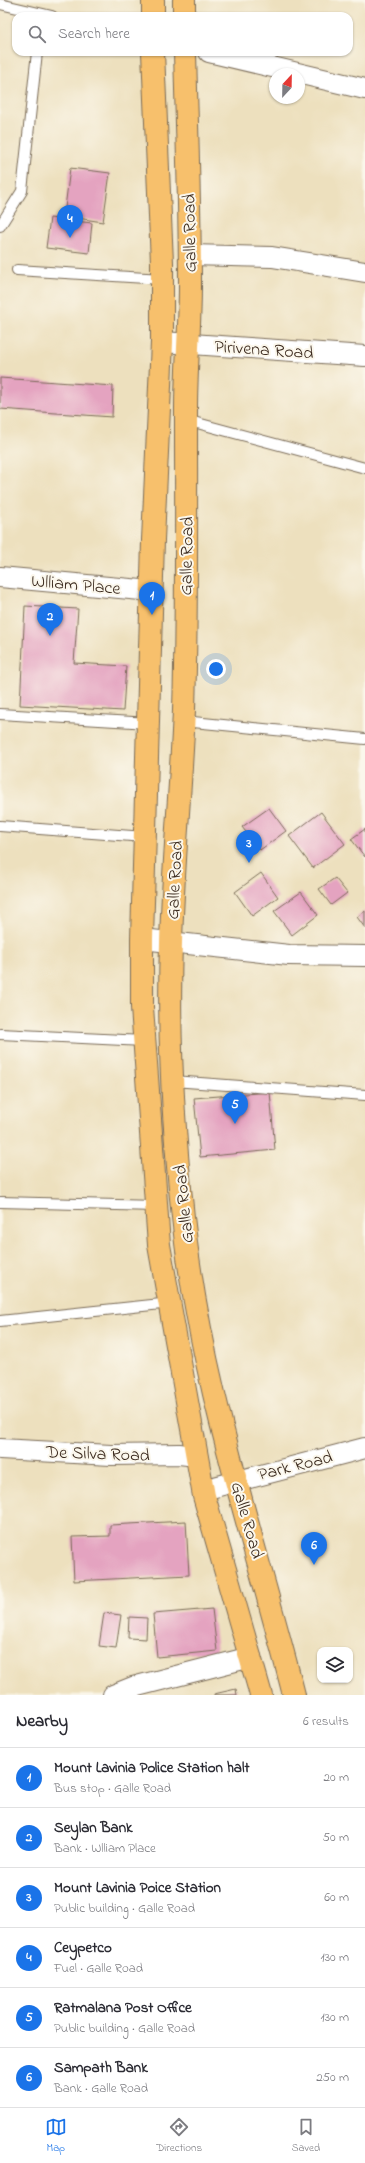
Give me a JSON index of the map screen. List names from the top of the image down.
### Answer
{
  "streets": {
    "highway": ["Galle Road"],
    "street": [
      "Pirivena Road",
      "Wlliam Place",
      "De Silva Road",
      "Park Road"
    ]
  },
  "crossings": [
    ["Galle Road", "Pirivena Road"],
    ["Galle Road", "Wlliam Place"],
    ["Galle Road", "De Silva Road"],
    ["Galle Road", "Park Road"]
  ],
  "north": "top",
  "page": {
    "search": "Search here",
    "pins": [
      "4",
      "1",
      "2",
      "3",
      "5",
      "6"
    ],
    "heading": ["Nearby", "6 results"],
    "list": [
      {
        "mark": "1",
        "name": "Mount Lavinia Police Station halt",
        "note": "Bus stop · Galle Road",
        "value": "20 m"
      },
      {
        "mark": "2",
        "name": "Seylan Bank",
        "note": "Bank · Wlliam Place",
        "value": "50 m"
      },
      {
        "mark": "3",
        "name": "Mount Lavinia Poice Station",
        "note": "Public building · Galle Road",
        "value": "60 m"
      },
      {
        "mark": "4",
        "name": "Ceypetco",
        "note": "Fuel · Galle Road",
        "value": "130 m"
      },
      {
        "mark": "5",
        "name": "Ratmalana Post Office",
        "note": "Public building · Galle Road",
        "value": "130 m"
      },
      {
        "mark": "6",
        "name": "Sampath Bank",
        "note": "Bank · Galle Road",
        "value": "250 m"
      }
    ],
    "nav": ["Map", "Directions", "Saved"]
  }
}
